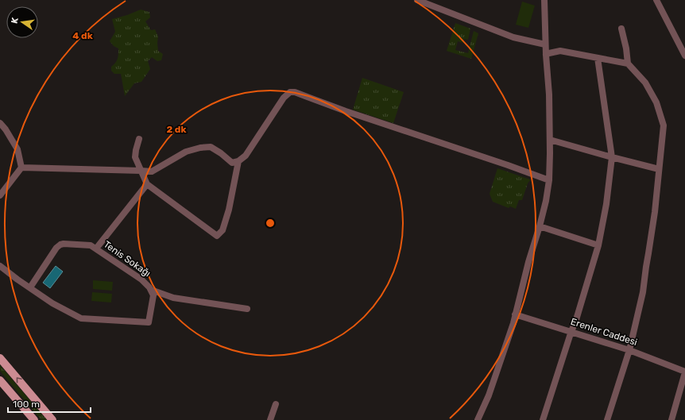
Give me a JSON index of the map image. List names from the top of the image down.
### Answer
{
  "streets": {
    "street": ["Tenis Sokağı", "Erenler Caddesi"]
  },
  "scale_bar": "100 m",
  "north": "left",
  "rings": ["4 dk", "2 dk"]
}
